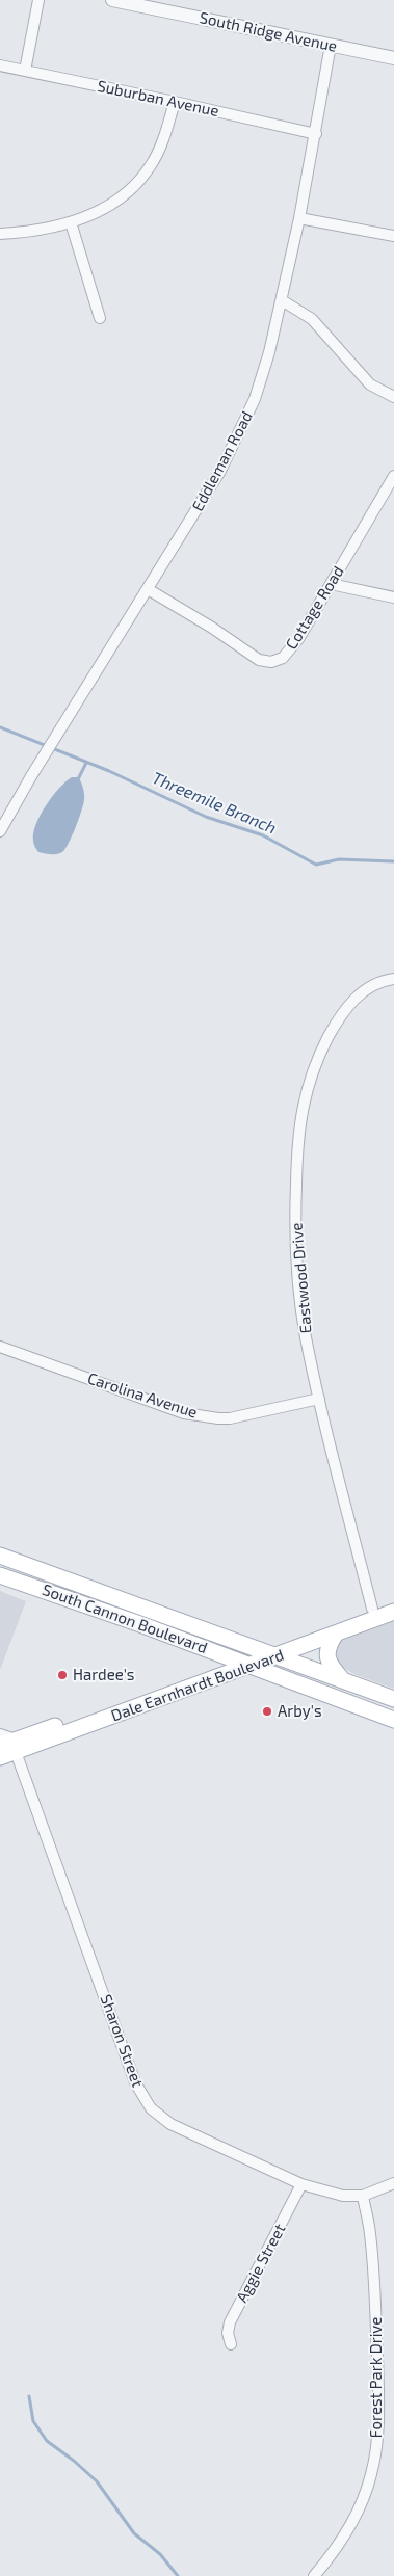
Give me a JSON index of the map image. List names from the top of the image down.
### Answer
{
  "streets": {
    "main road": ["South Cannon Boulevard", "Dale Earnhardt Boulevard"],
    "street": [
      "South Ridge Avenue",
      "Suburban Avenue",
      "Eddleman Road",
      "Cottage Road",
      "Eastwood Drive",
      "Carolina Avenue",
      "Sharon Street",
      "Aggie Street",
      "Forest Park Drive"
    ]
  },
  "crossings": [
    ["South Ridge Avenue", "Eddleman Road"],
    ["Suburban Avenue", "Eddleman Road"],
    ["Eddleman Road", "Cottage Road"],
    ["Eastwood Drive", "Carolina Avenue"],
    ["Eastwood Drive", "Dale Earnhardt Boulevard"],
    ["South Cannon Boulevard", "Dale Earnhardt Boulevard"],
    ["Dale Earnhardt Boulevard", "Sharon Street"],
    ["Sharon Street", "Aggie Street"],
    ["Sharon Street", "Forest Park Drive"]
  ],
  "water": ["Threemile Branch"],
  "places": ["Hardee's", "Arby's"]
}
